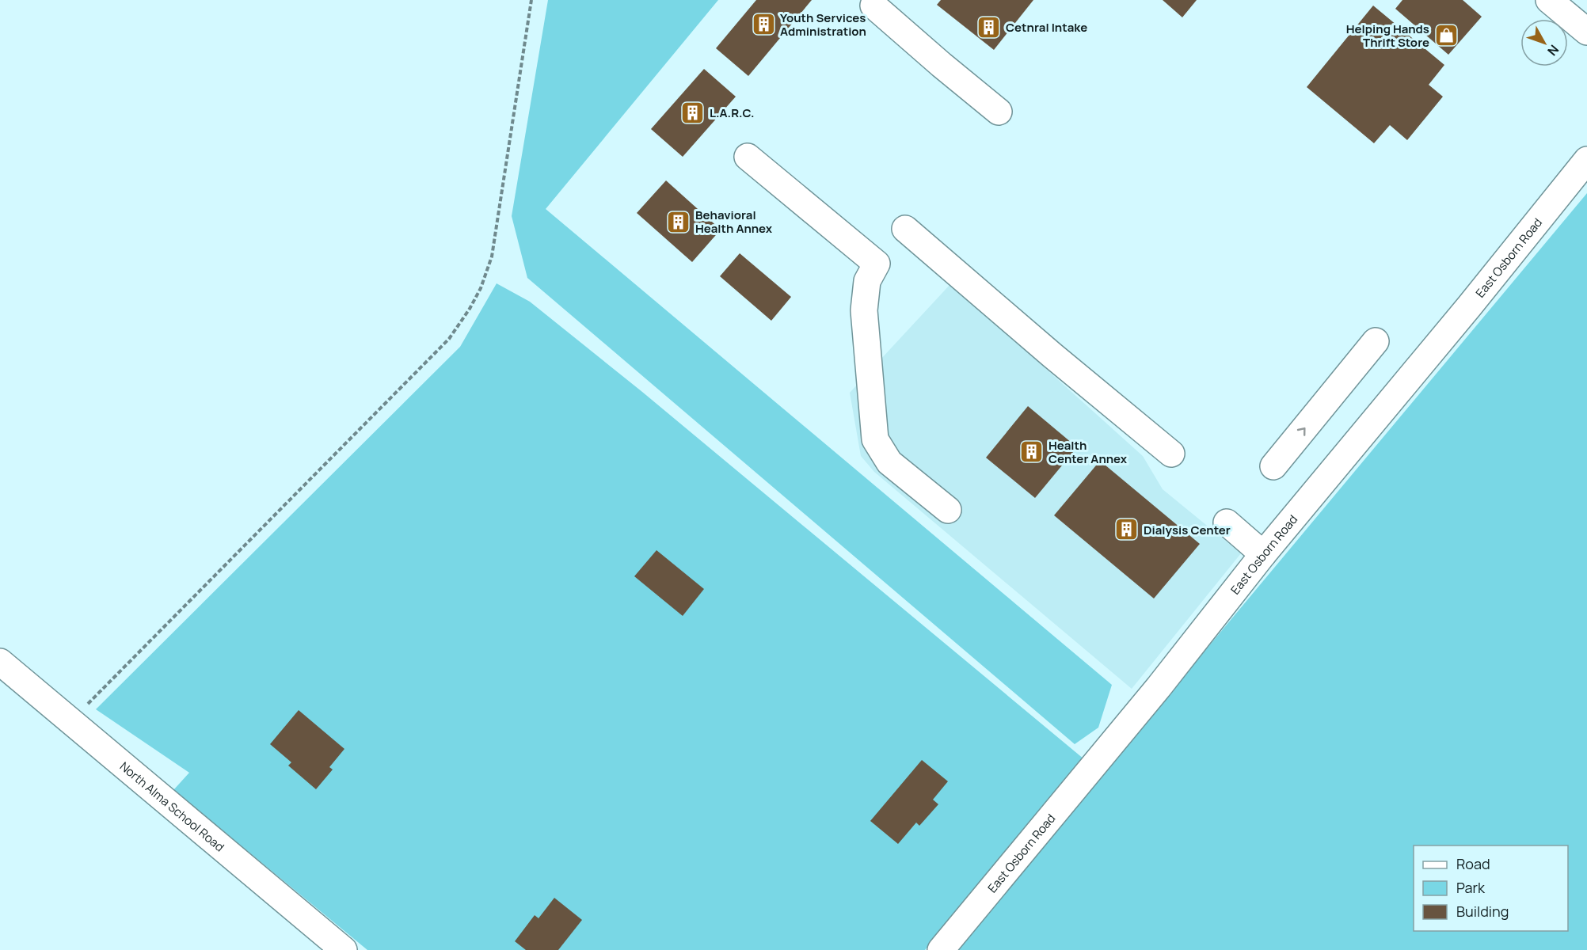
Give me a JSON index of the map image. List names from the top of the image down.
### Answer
{
  "streets": {
    "street": ["East Osborn Road", "North Alma School Road"]
  },
  "places": {
    "building": [
      "Youth Services Administration",
      "Cetnral Intake",
      "L.A.R.C.",
      "Behavioral Health Annex",
      "Health Center Annex",
      "Dialysis Center"
    ],
    "shop": ["Helping Hands Thrift Store"]
  },
  "legend": ["Road", "Park", "Building"],
  "north": "bottom right"
}
